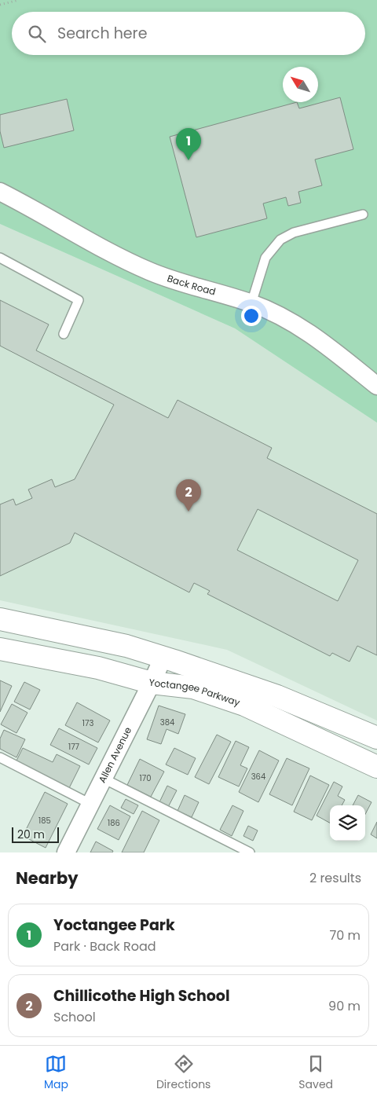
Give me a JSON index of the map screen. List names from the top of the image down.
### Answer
{
  "streets": {
    "street": ["Back Road", "Yoctangee Parkway", "Allen Avenue"]
  },
  "crossings": [
    ["Yoctangee Parkway", "Allen Avenue"]
  ],
  "house_numbers": [
    "384",
    "173",
    "177",
    "364",
    "170",
    "185",
    "186"
  ],
  "scale_bar": "20 m",
  "north": "top left",
  "page": {
    "search": "Search here",
    "pins": ["1", "2"],
    "scale": "20 m",
    "heading": ["Nearby", "2 results"],
    "list": [
      {
        "mark": "1",
        "name": "Yoctangee Park",
        "note": "Park · Back Road",
        "value": "70 m"
      },
      {
        "mark": "2",
        "name": "Chillicothe High School",
        "note": "School",
        "value": "90 m"
      }
    ],
    "nav": ["Map", "Directions", "Saved"]
  }
}
